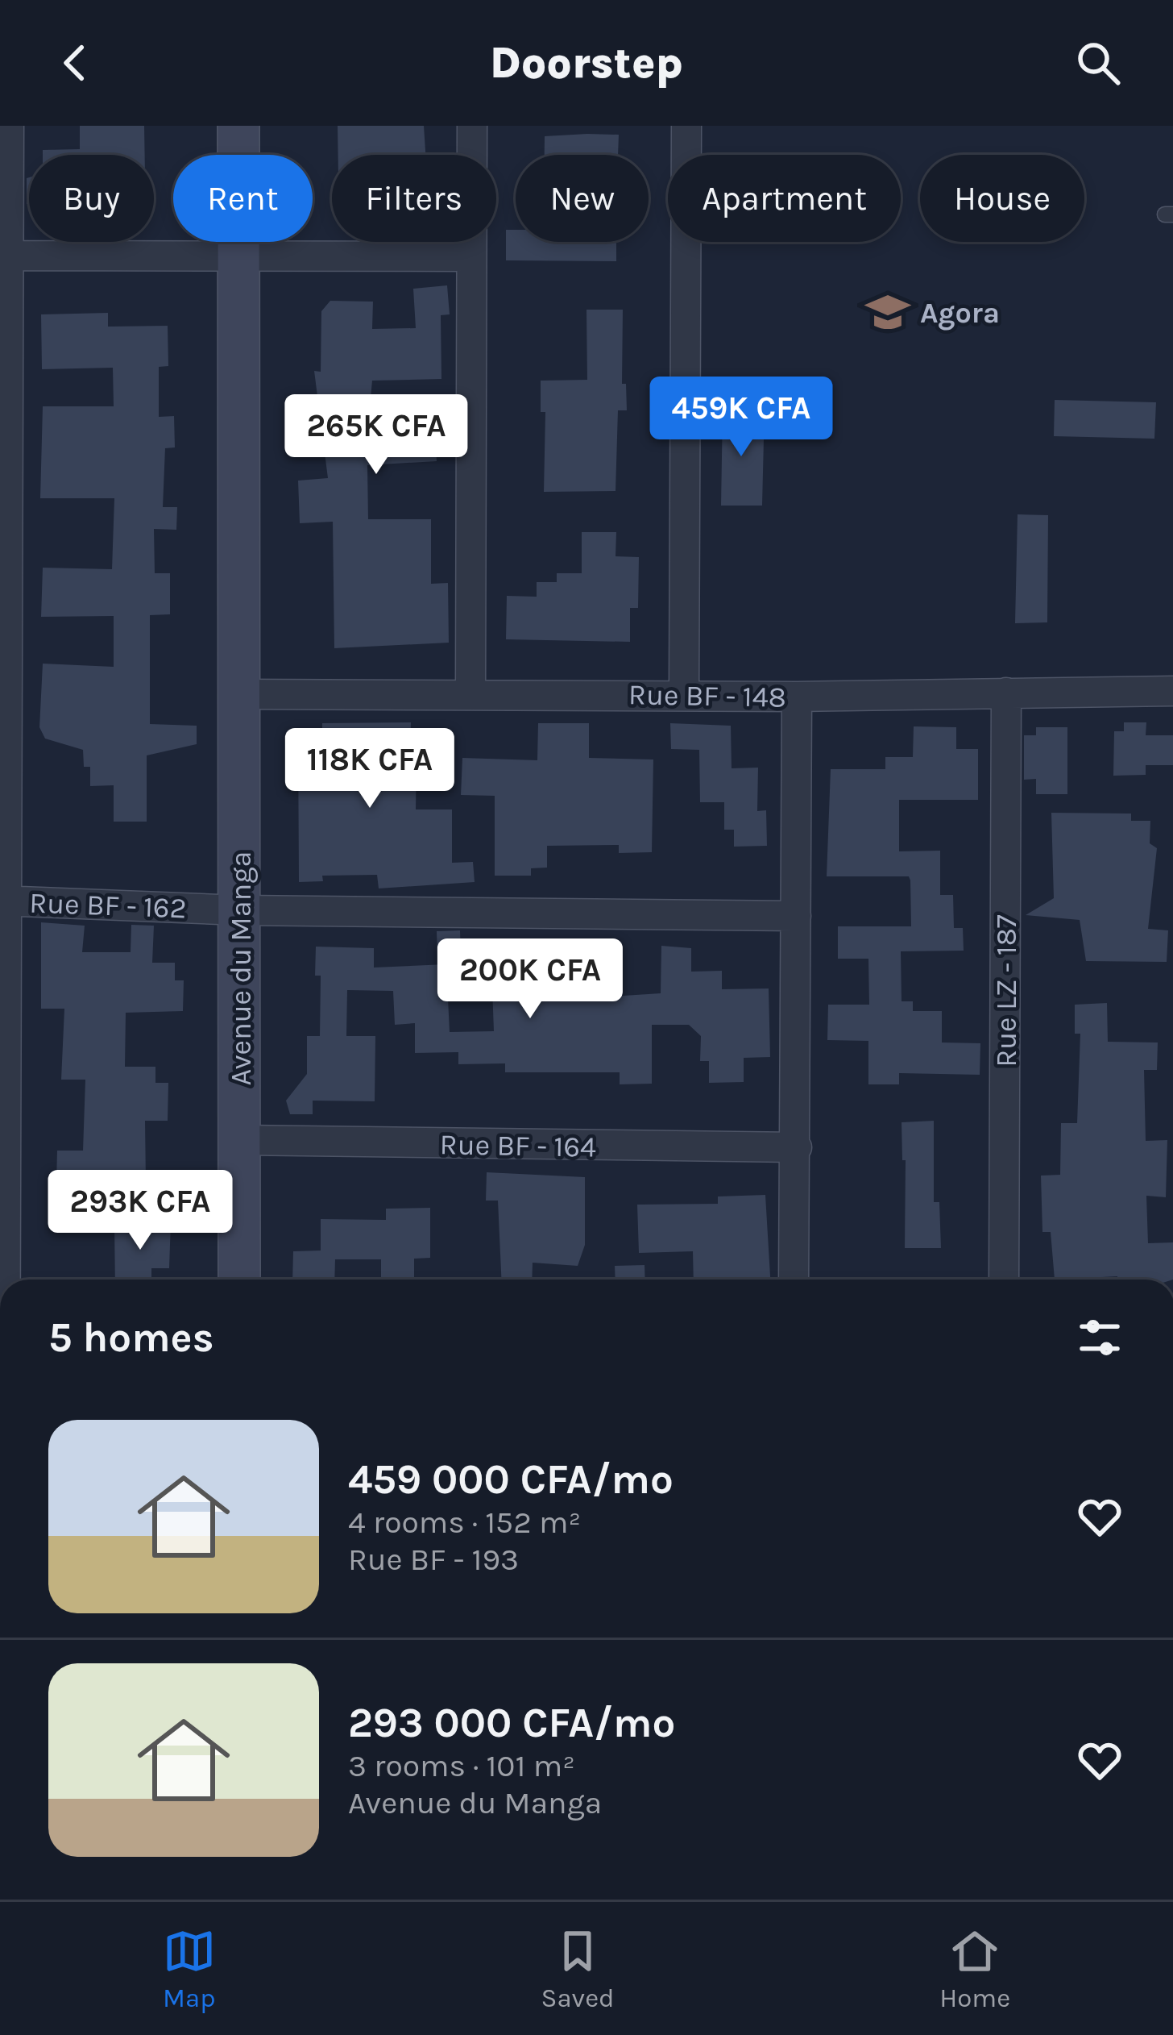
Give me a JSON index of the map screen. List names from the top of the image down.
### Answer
{
  "streets": {
    "street": [
      "Rue BF - 148",
      "Rue BF - 162",
      "Avenue du Manga",
      "Rue LZ - 187",
      "Rue BF - 164"
    ]
  },
  "crossings": [
    ["Rue BF - 148", "Avenue du Manga"],
    ["Rue BF - 148", "Rue LZ - 187"],
    ["Rue BF - 162", "Avenue du Manga"],
    ["Avenue du Manga", "Rue BF - 164"]
  ],
  "places": {
    "school or university": ["Agora"]
  },
  "page": {
    "header": "Doorstep",
    "chip": [
      "Buy",
      "Rent",
      "Filters",
      "New",
      "Apartment",
      "House"
    ],
    "price": [
      "459K CFA",
      "265K CFA",
      "118K CFA",
      "200K CFA",
      "293K CFA"
    ],
    "heading": "5 homes",
    "list": [
      {
        "name": "459 000 CFA/mo",
        "note": "4 rooms · 152 m² · Rue BF - 193"
      },
      {
        "name": "293 000 CFA/mo",
        "note": "3 rooms · 101 m² · Avenue du Manga"
      }
    ],
    "tabs": ["Map", "Saved", "Home"]
  }
}
